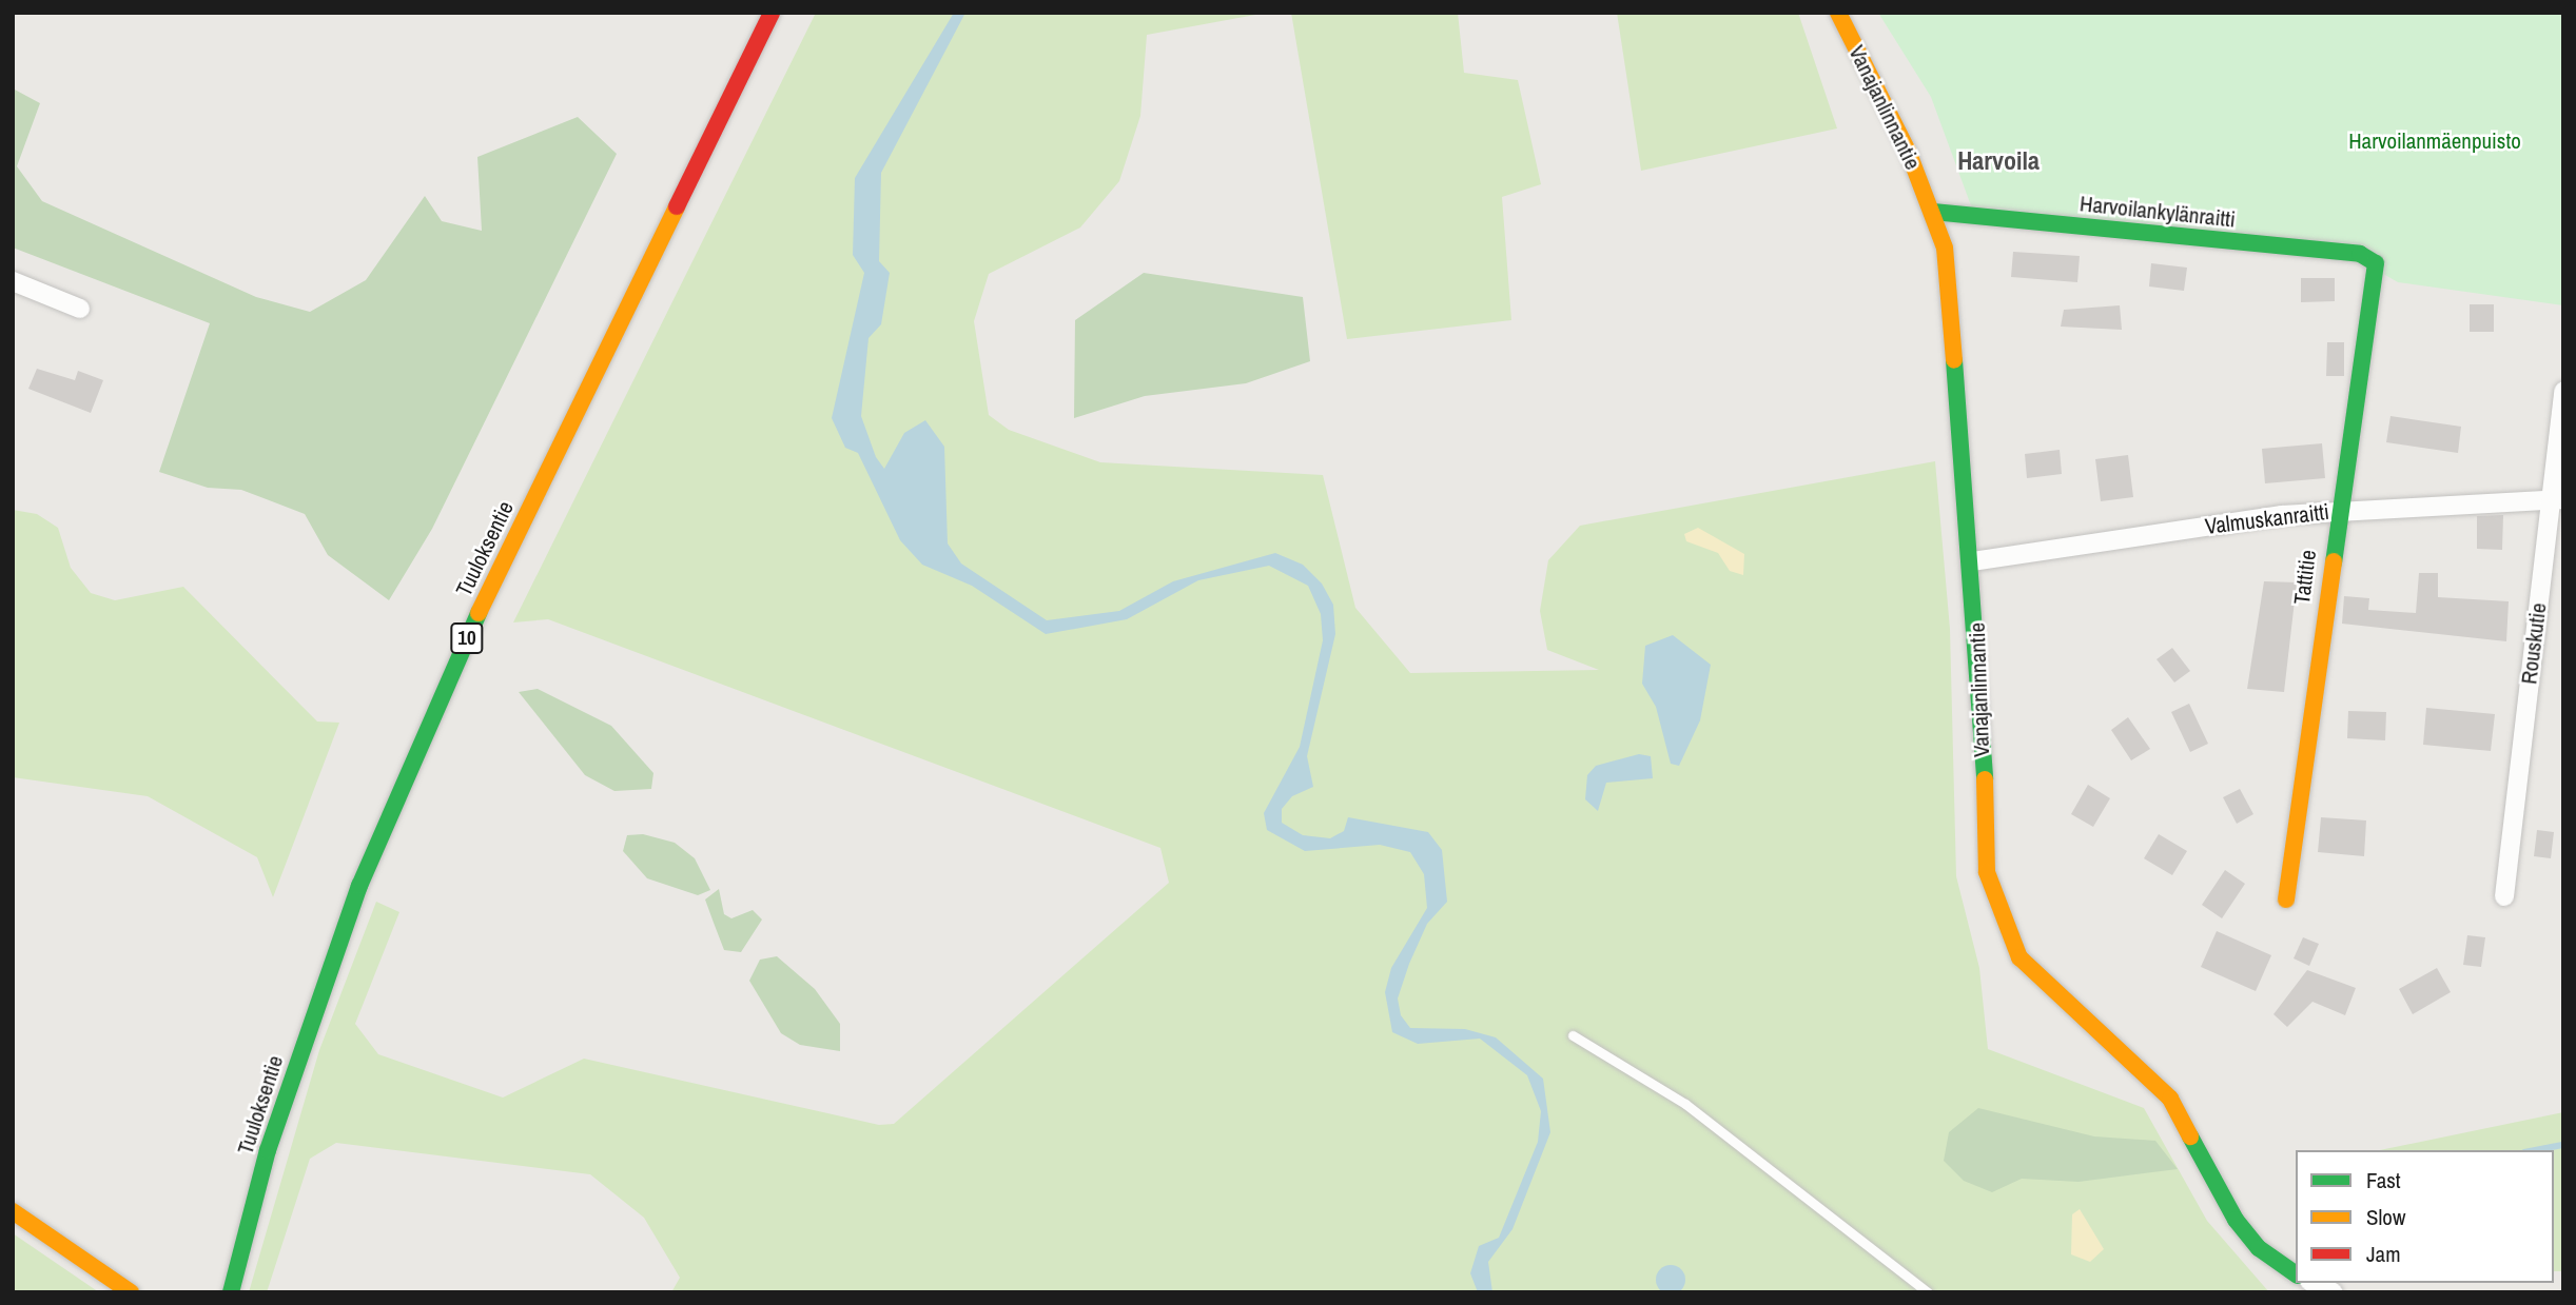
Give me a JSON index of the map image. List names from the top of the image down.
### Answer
{
  "streets": {
    "main road": [
      "Vanajanlinnantie",
      "Harvoilankylänraitti",
      "Tuuloksentie",
      "Tattitie",
      "10"
    ],
    "street": ["Valmuskanraitti", "Rouskutie"]
  },
  "crossings": [
    ["Vanajanlinnantie", "Harvoilankylänraitti"],
    ["Vanajanlinnantie", "Valmuskanraitti"],
    ["Harvoilankylänraitti", "Tattitie"],
    ["Valmuskanraitti", "Tattitie"],
    ["Valmuskanraitti", "Rouskutie"]
  ],
  "districts": ["Harvoila"],
  "parks": ["Harvoilanmäenpuisto"],
  "legend": ["Fast", "Slow", "Jam"]
}
